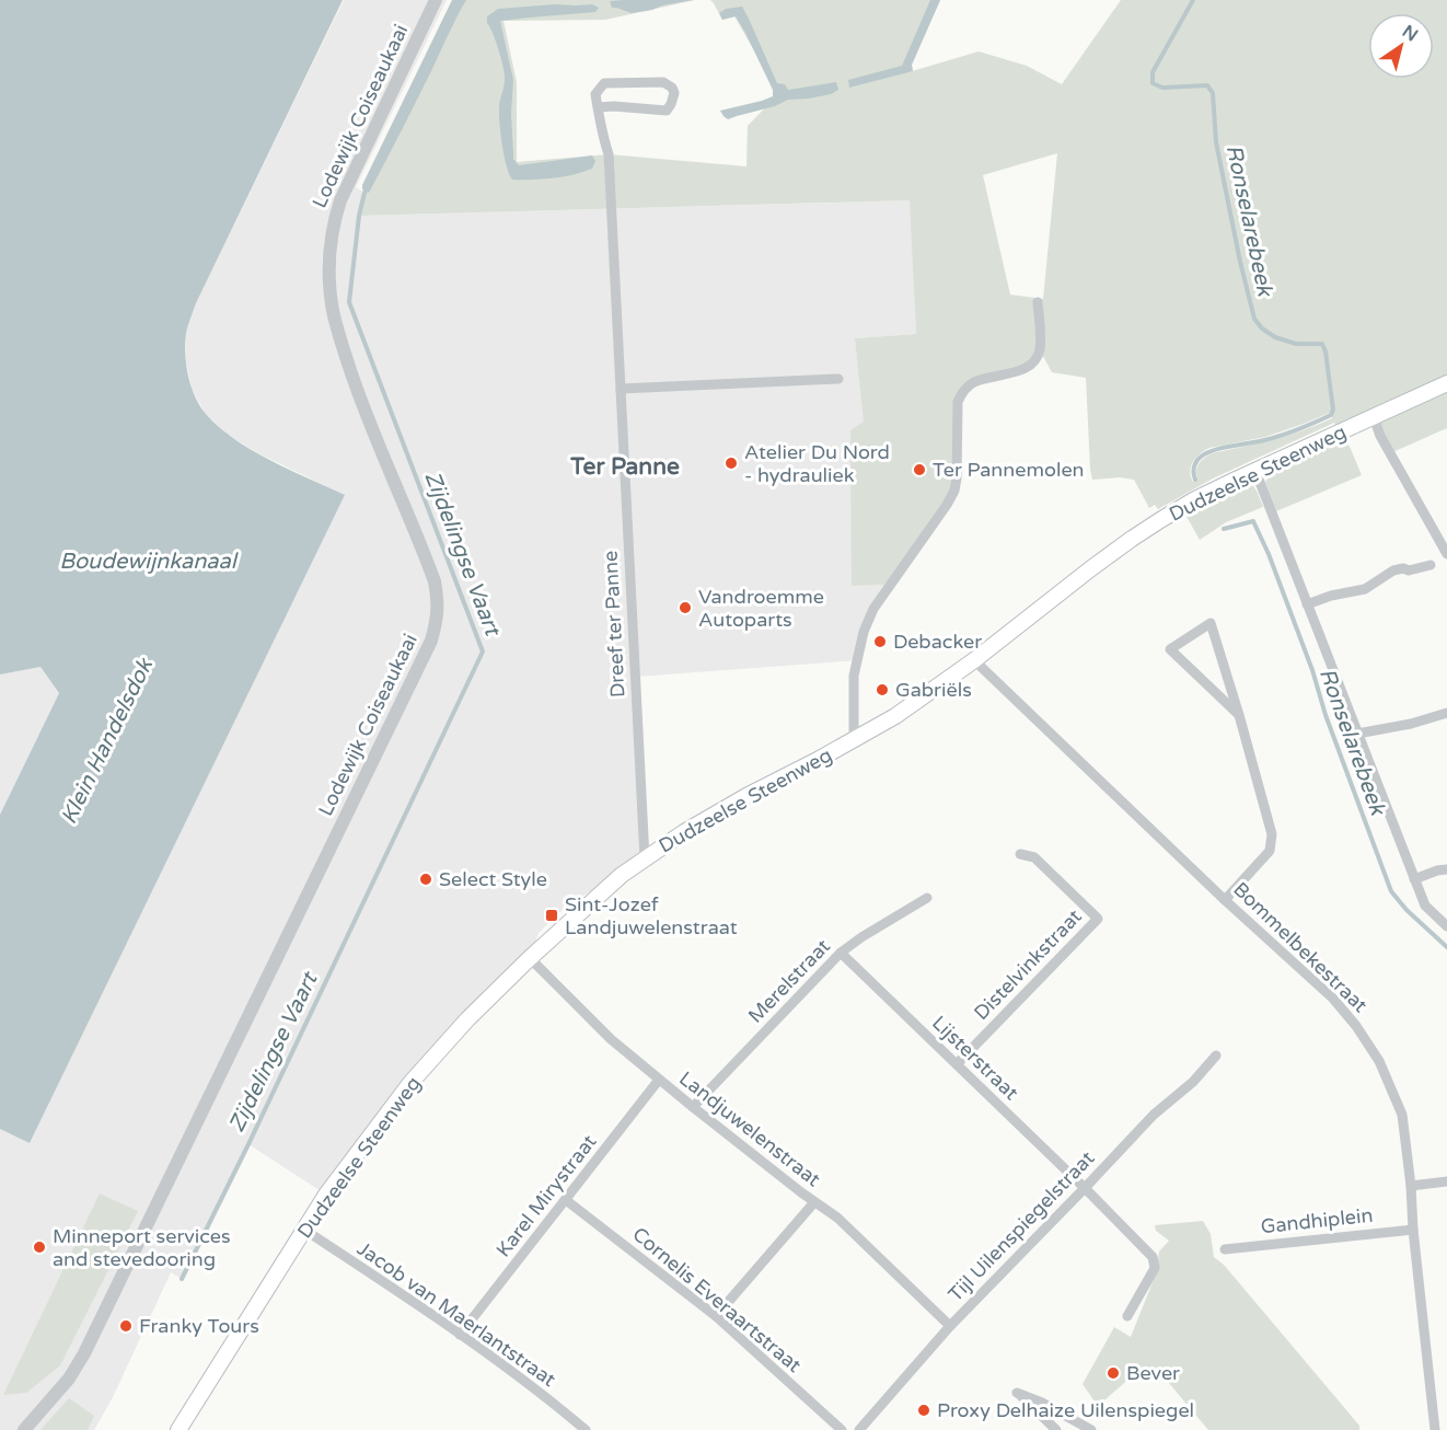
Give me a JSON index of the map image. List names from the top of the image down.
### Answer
{
  "streets": {
    "main road": ["Dudzeelse Steenweg"],
    "street": [
      "Lodewijk Coiseaukaai",
      "Dreef ter Panne",
      "Bommelbekestraat",
      "Distelvinkstraat",
      "Merelstraat",
      "Lijsterstraat",
      "Landjuwelenstraat",
      "Karel Mirystraat",
      "Gandhiplein",
      "Tijl Uilenspiegelstraat",
      "Cornelis Everaartstraat",
      "Jacob van Maerlantstraat"
    ]
  },
  "crossings": [
    ["Dudzeelse Steenweg", "Dreef ter Panne"],
    ["Dudzeelse Steenweg", "Bommelbekestraat"],
    ["Dudzeelse Steenweg", "Landjuwelenstraat"],
    ["Dudzeelse Steenweg", "Jacob van Maerlantstraat"],
    ["Bommelbekestraat", "Gandhiplein"],
    ["Distelvinkstraat", "Lijsterstraat"],
    ["Merelstraat", "Lijsterstraat"],
    ["Merelstraat", "Landjuwelenstraat"],
    ["Lijsterstraat", "Tijl Uilenspiegelstraat"],
    ["Landjuwelenstraat", "Karel Mirystraat"],
    ["Landjuwelenstraat", "Tijl Uilenspiegelstraat"],
    ["Karel Mirystraat", "Cornelis Everaartstraat"],
    ["Karel Mirystraat", "Jacob van Maerlantstraat"]
  ],
  "districts": ["Ter Panne"],
  "water": [
    "Ronselarebeek",
    "Zijdelingse Vaart",
    "Boudewijnkanaal",
    "Klein Handelsdok"
  ],
  "places": {
    "other": [
      "Atelier Du Nord - hydrauliek",
      "Ter Pannemolen",
      "Vandroemme Autoparts",
      "Debacker",
      "Gabriëls",
      "Select Style",
      "Minneport services and stevedooring",
      "Franky Tours",
      "Bever",
      "Proxy Delhaize Uilenspiegel"
    ],
    "transit": ["Sint-Jozef Landjuwelenstraat"]
  },
  "north": "top right"
}
